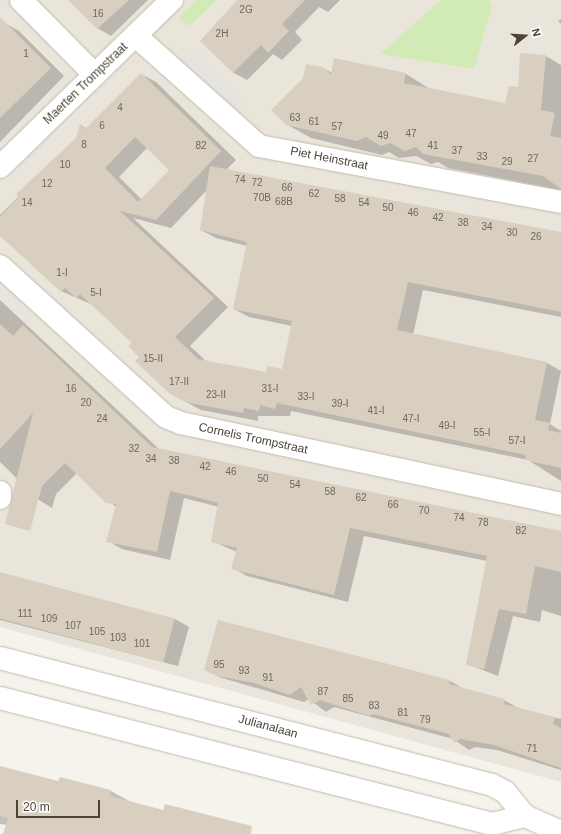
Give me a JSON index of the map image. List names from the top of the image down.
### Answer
{
  "streets": {
    "street": [
      "Maerten Trompstraat",
      "Piet Heinstraat",
      "Cornelis Trompstraat",
      "Julianalaan"
    ]
  },
  "crossings": [
    ["Maerten Trompstraat", "Piet Heinstraat"]
  ],
  "house_numbers": [
    "2G",
    "16",
    "2H",
    "1",
    "4",
    "63",
    "61",
    "6",
    "57",
    "47",
    "49",
    "8",
    "82",
    "41",
    "37",
    "33",
    "27",
    "29",
    "10",
    "74",
    "72",
    "12",
    "66",
    "62",
    "70B",
    "58",
    "68B",
    "14",
    "54",
    "50",
    "46",
    "42",
    "38",
    "34",
    "30",
    "26",
    "1-I",
    "5-I",
    "15-II",
    "17-II",
    "16",
    "31-I",
    "23-II",
    "33-I",
    "20",
    "39-I",
    "41-I",
    "24",
    "47-I",
    "49-I",
    "55-I",
    "57-I",
    "32",
    "34",
    "38",
    "42",
    "46",
    "50",
    "54",
    "58",
    "62",
    "66",
    "70",
    "74",
    "78",
    "82",
    "111",
    "109",
    "107",
    "105",
    "103",
    "101",
    "95",
    "93",
    "91",
    "87",
    "85",
    "83",
    "81",
    "79",
    "71"
  ],
  "scale_bar": "20 m",
  "north": "right"
}
